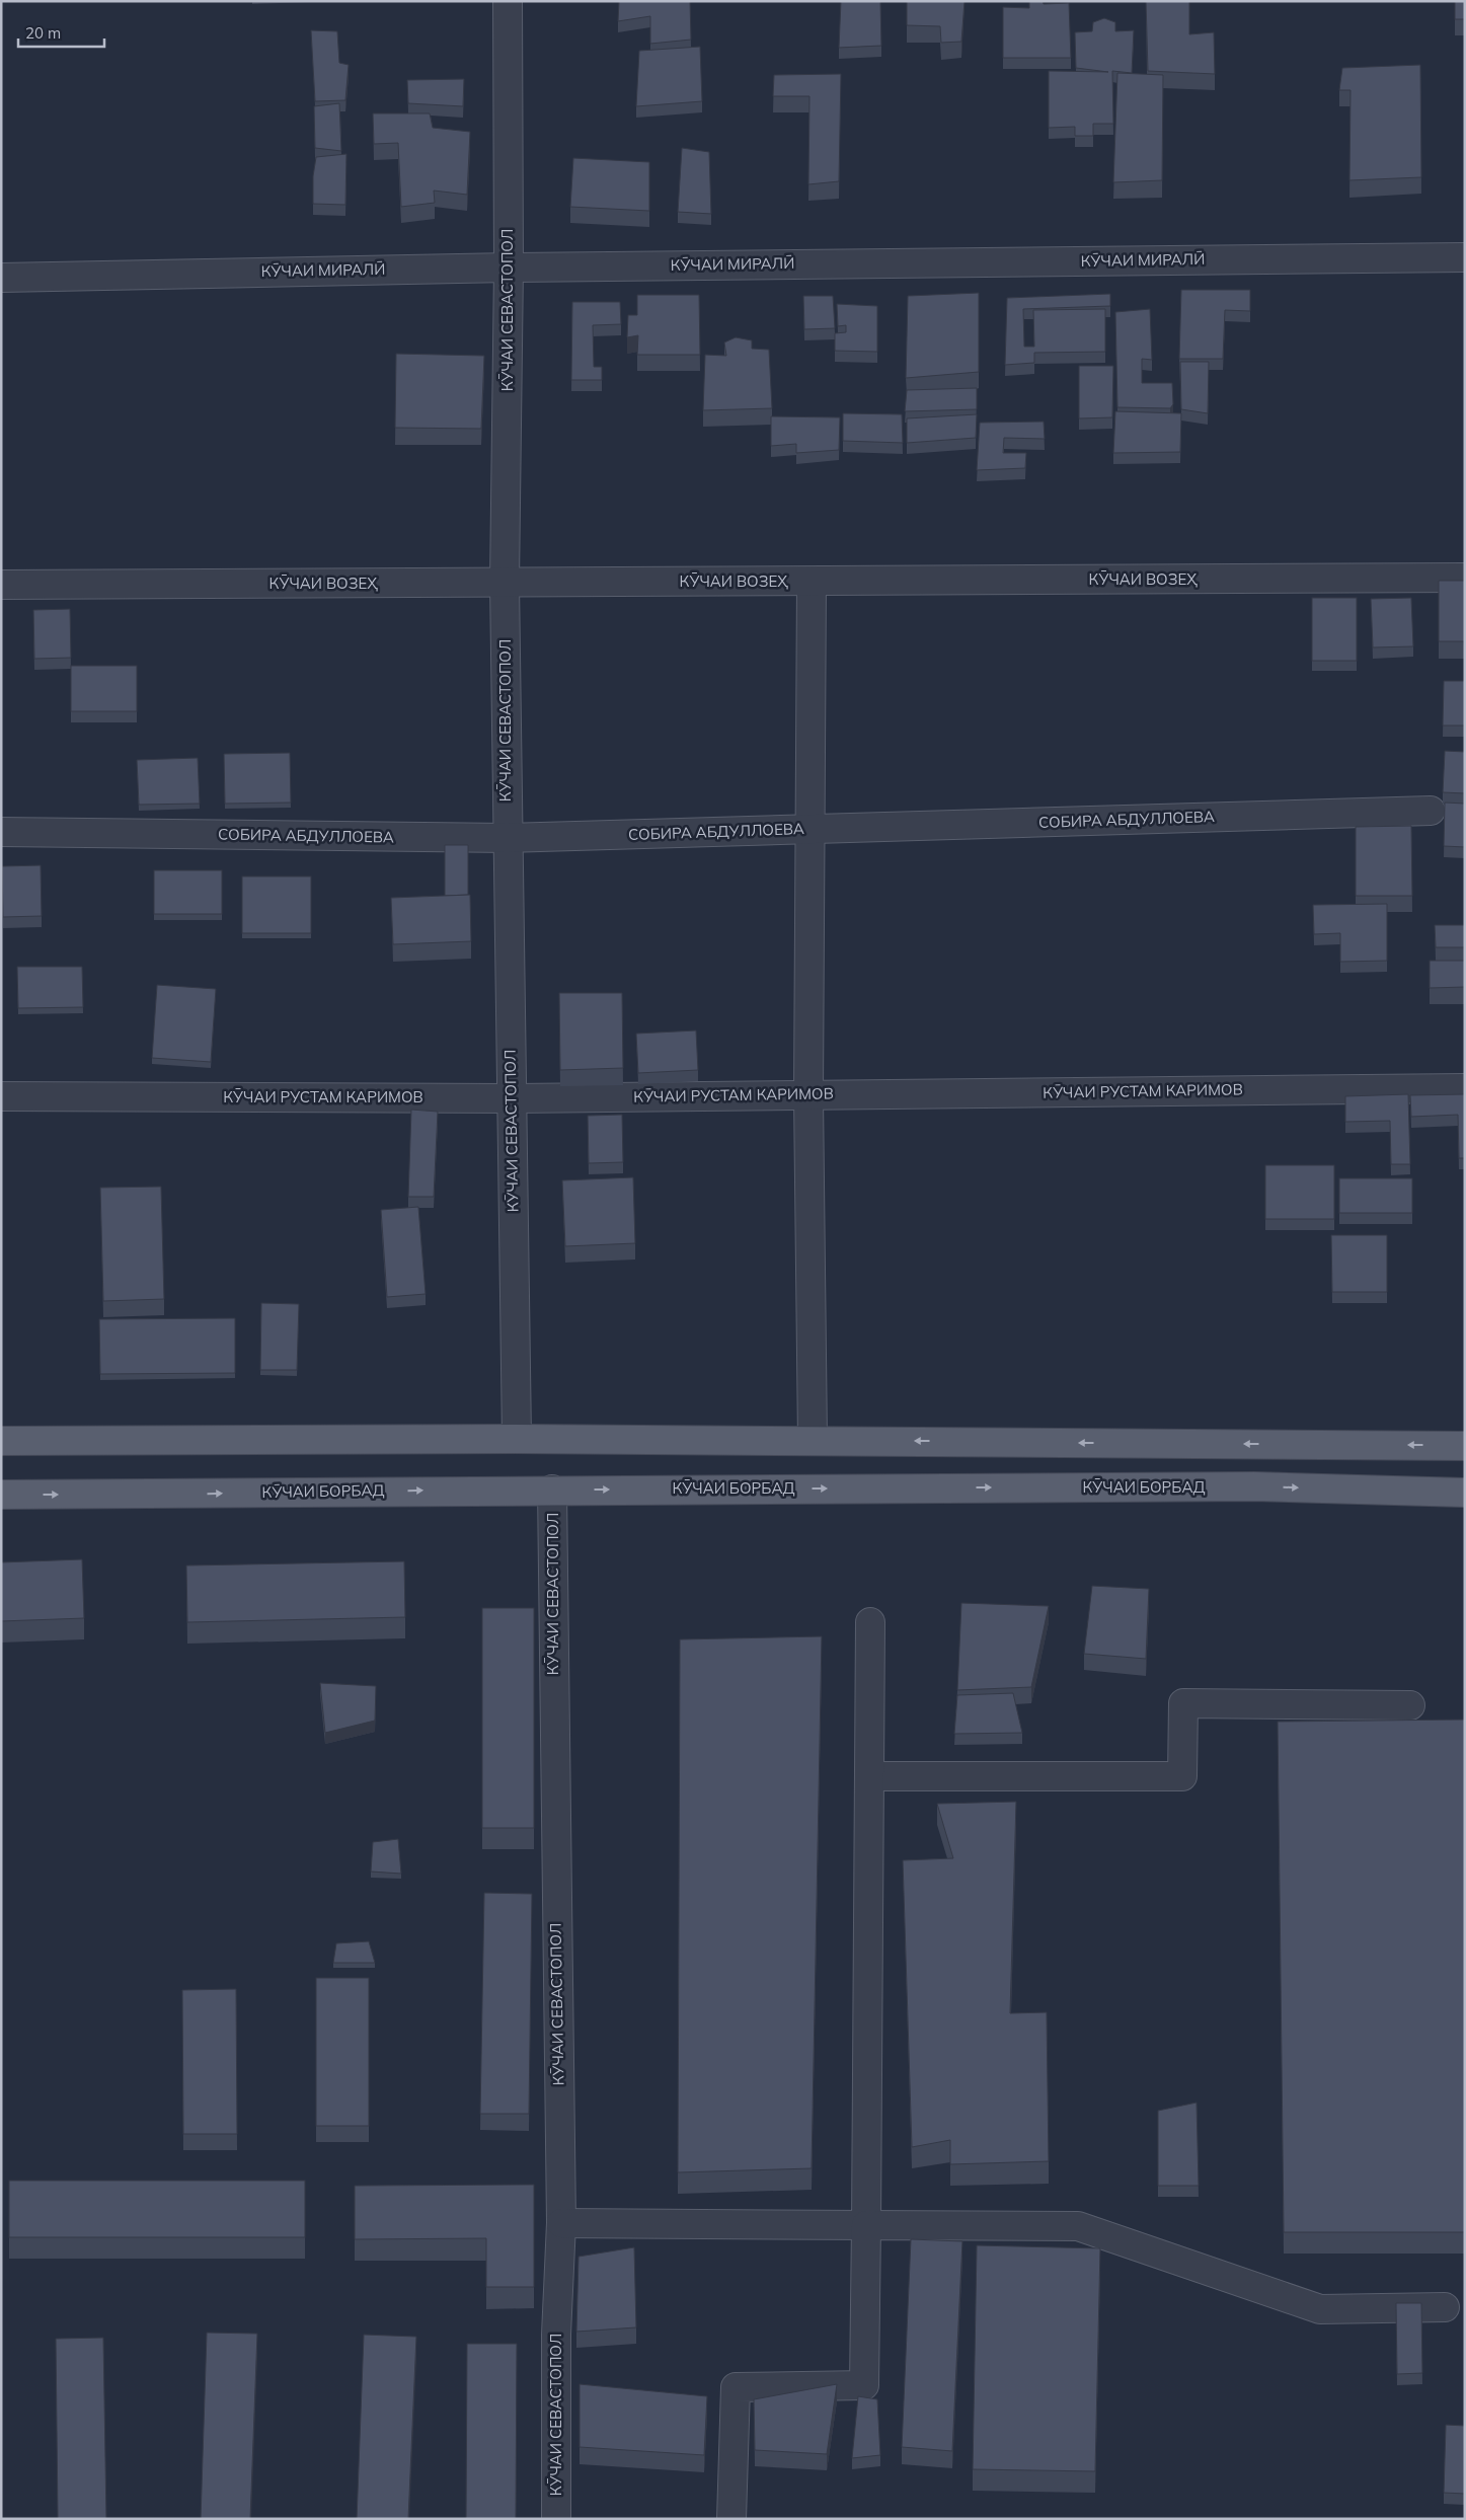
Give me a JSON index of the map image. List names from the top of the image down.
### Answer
{
  "streets": {
    "main road": ["КӮЧАИ БОРБАД"],
    "street": [
      "КӮЧАИ МИРАЛӢ",
      "КӮЧАИ СЕВАСТОПОЛ",
      "КӮЧАИ ВОЗЕҲ",
      "СОБИРА АБДУЛЛОЕВА",
      "КӮЧАИ РУСТАМ КАРИМОВ"
    ]
  },
  "crossings": [
    ["КӮЧАИ МИРАЛӢ", "КӮЧАИ СЕВАСТОПОЛ"],
    ["КӮЧАИ СЕВАСТОПОЛ", "КӮЧАИ ВОЗЕҲ"],
    ["КӮЧАИ СЕВАСТОПОЛ", "СОБИРА АБДУЛЛОЕВА"],
    ["КӮЧАИ СЕВАСТОПОЛ", "КӮЧАИ РУСТАМ КАРИМОВ"],
    ["КӮЧАИ СЕВАСТОПОЛ", "КӮЧАИ БОРБАД"]
  ],
  "scale_bar": "20 m"
}
